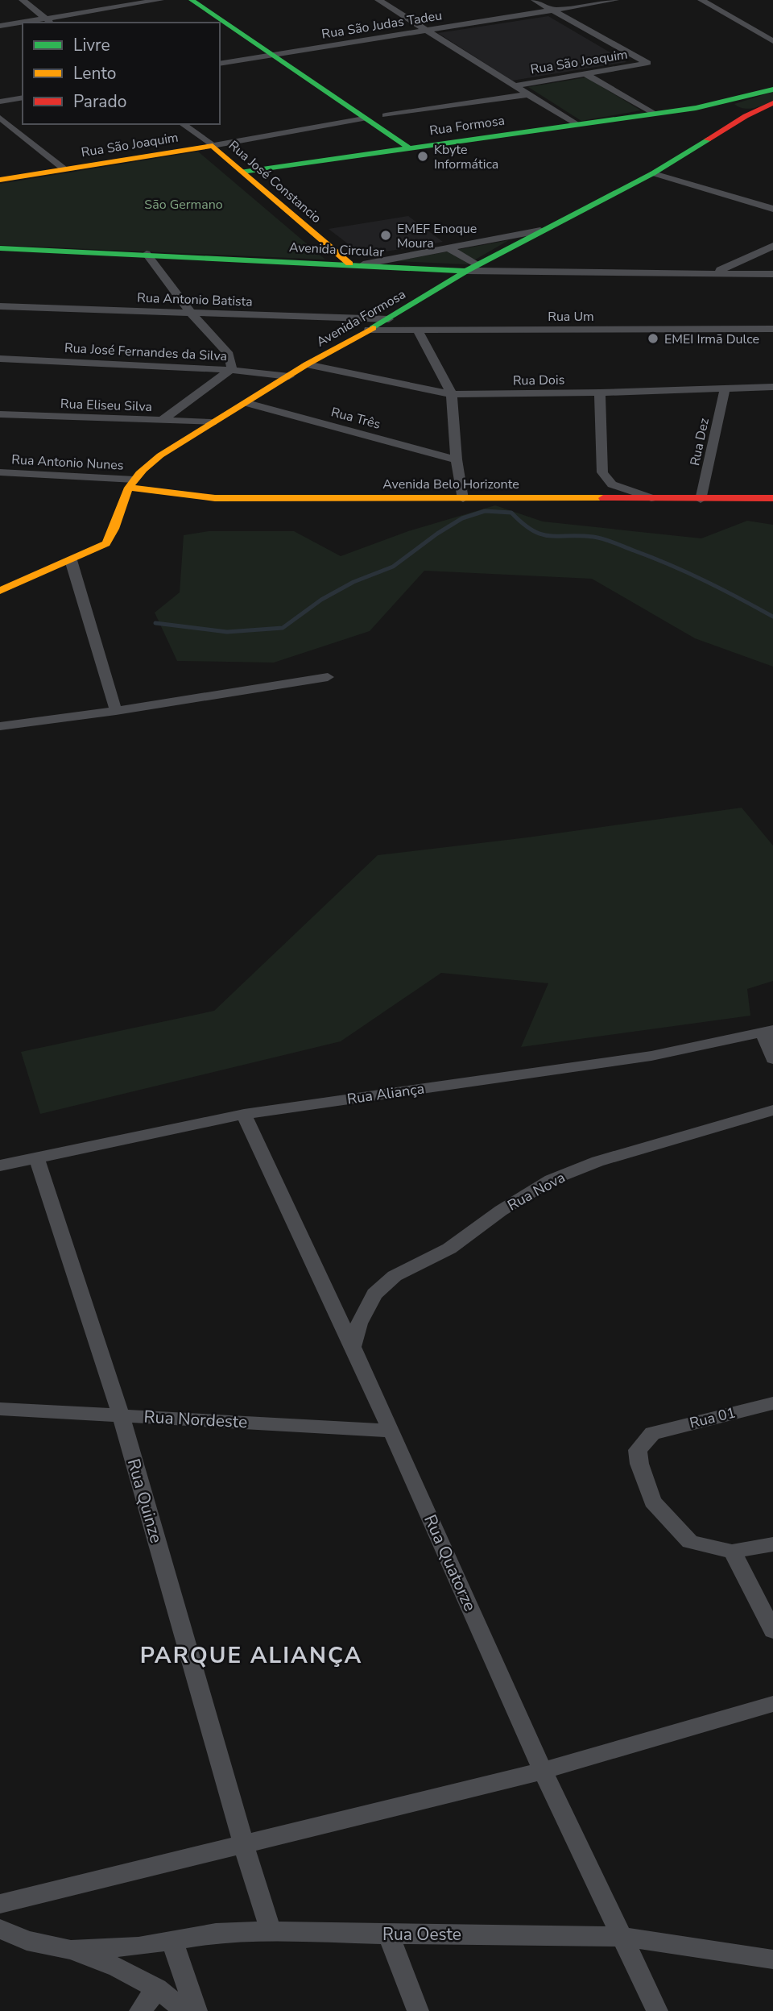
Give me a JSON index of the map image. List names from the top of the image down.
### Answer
{
  "streets": {
    "main road": [
      "Rua São Joaquim",
      "Rua Formosa",
      "Rua José Constancio",
      "Avenida Circular",
      "Avenida Formosa",
      "Avenida Belo Horizonte"
    ],
    "street": [
      "Rua São Judas Tadeu",
      "Rua Antonio Batista",
      "Rua Um",
      "Rua José Fernandes da Silva",
      "Rua Dois",
      "Rua Eliseu Silva",
      "Rua Três",
      "Rua Dez",
      "Rua Antonio Nunes",
      "Rua Aliança",
      "Rua Nova",
      "Rua 01",
      "Rua Nordeste",
      "Rua Quinze",
      "Rua Quatorze",
      "Rua Oeste"
    ]
  },
  "crossings": [
    ["Rua São Judas Tadeu", "Rua São Joaquim"],
    ["Rua São Joaquim", "Rua José Constancio"],
    ["Rua Formosa", "Rua José Constancio"],
    ["Rua José Constancio", "Avenida Circular"],
    ["Avenida Circular", "Avenida Formosa"],
    ["Rua Antonio Batista", "Avenida Formosa"],
    ["Rua Um", "Avenida Formosa"],
    ["Avenida Formosa", "Rua José Fernandes da Silva"],
    ["Avenida Formosa", "Rua Dois"],
    ["Avenida Formosa", "Rua Eliseu Silva"],
    ["Avenida Formosa", "Rua Três"],
    ["Avenida Formosa", "Rua Antonio Nunes"],
    ["Avenida Formosa", "Avenida Belo Horizonte"],
    ["Rua Dois", "Rua Dez"],
    ["Rua Dez", "Avenida Belo Horizonte"],
    ["Rua Antonio Nunes", "Avenida Belo Horizonte"],
    ["Rua Aliança", "Rua Quinze"],
    ["Rua Aliança", "Rua Quatorze"],
    ["Rua Nova", "Rua Quatorze"],
    ["Rua Nordeste", "Rua Quinze"],
    ["Rua Nordeste", "Rua Quatorze"],
    ["Rua Quinze", "Rua Oeste"],
    ["Rua Quatorze", "Rua Oeste"]
  ],
  "districts": ["PARQUE ALIANÇA"],
  "parks": ["São Germano"],
  "places": ["Kbyte Informática", "EMEF Enoque Moura", "EMEI Irmã Dulce"],
  "legend": ["Livre", "Lento", "Parado"]
}
